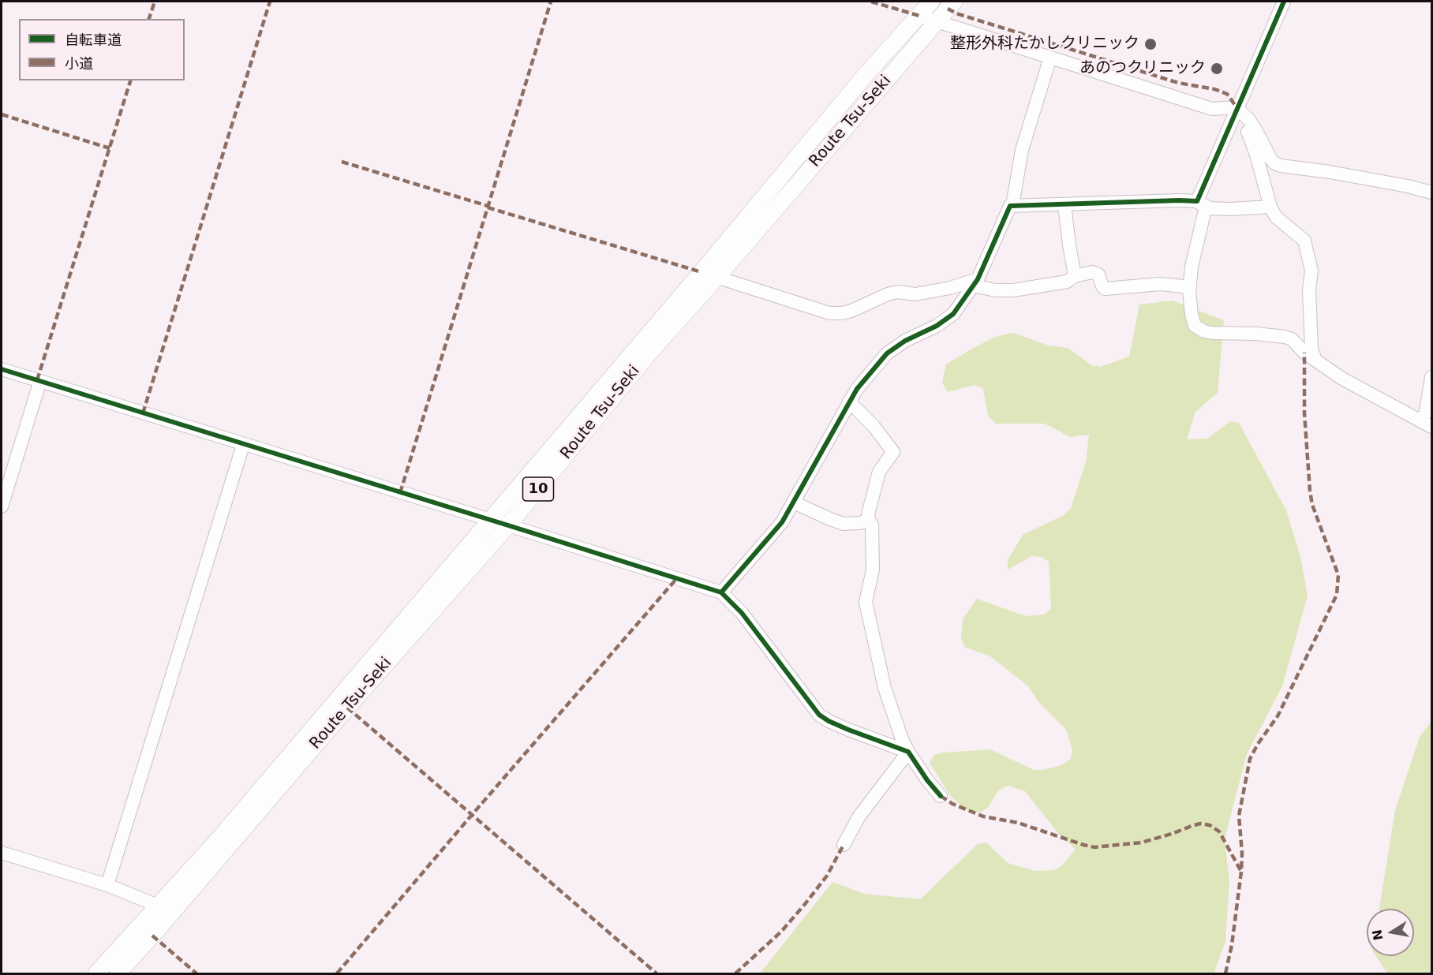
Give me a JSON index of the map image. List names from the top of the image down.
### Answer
{
  "streets": {
    "main road": ["Route Tsu-Seki", "10"]
  },
  "places": ["整形外科たかしクリニック", "あのつクリニック"],
  "legend": ["自転車道", "小道"],
  "north": "left"
}
